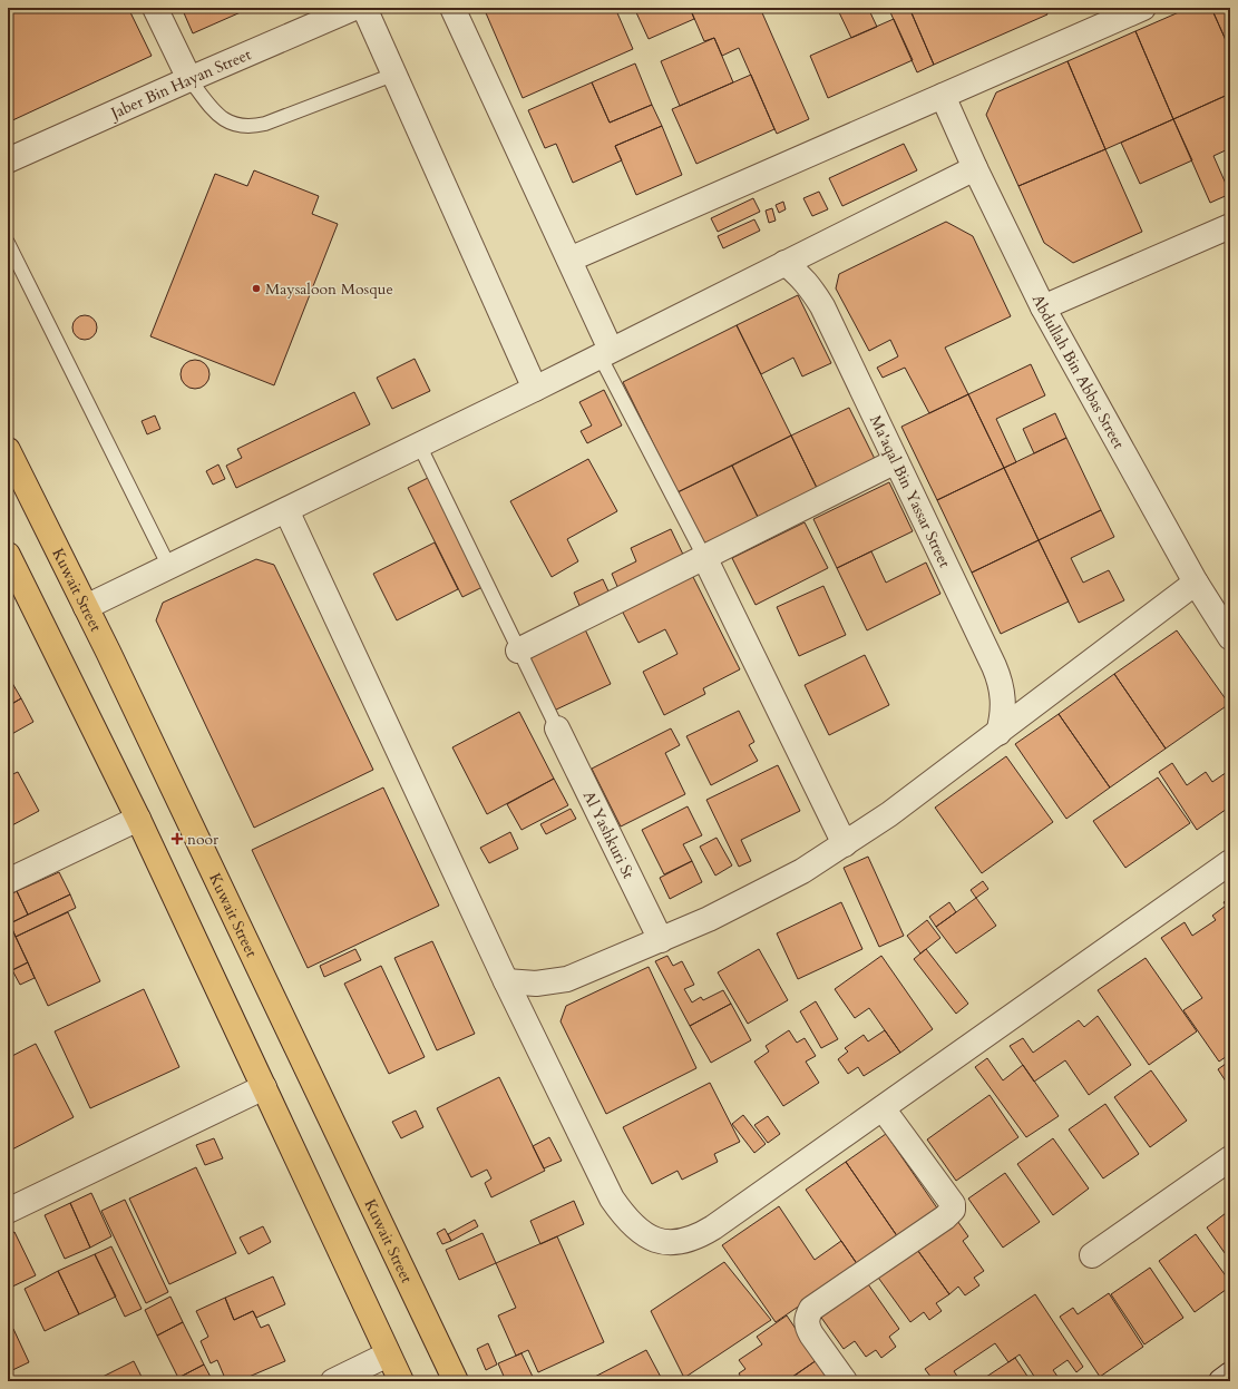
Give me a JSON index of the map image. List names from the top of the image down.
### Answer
{
  "streets": {
    "main road": ["Kuwait Street"],
    "street": [
      "Jaber Bin Hayan Street",
      "Abdullah Bin Abbas Street",
      "Ma'aqal Bin Yassar Street",
      "Al Yashkuri St"
    ]
  },
  "places": {
    "other": ["Maysaloon Mosque"],
    "health": ["noor"]
  }
}
